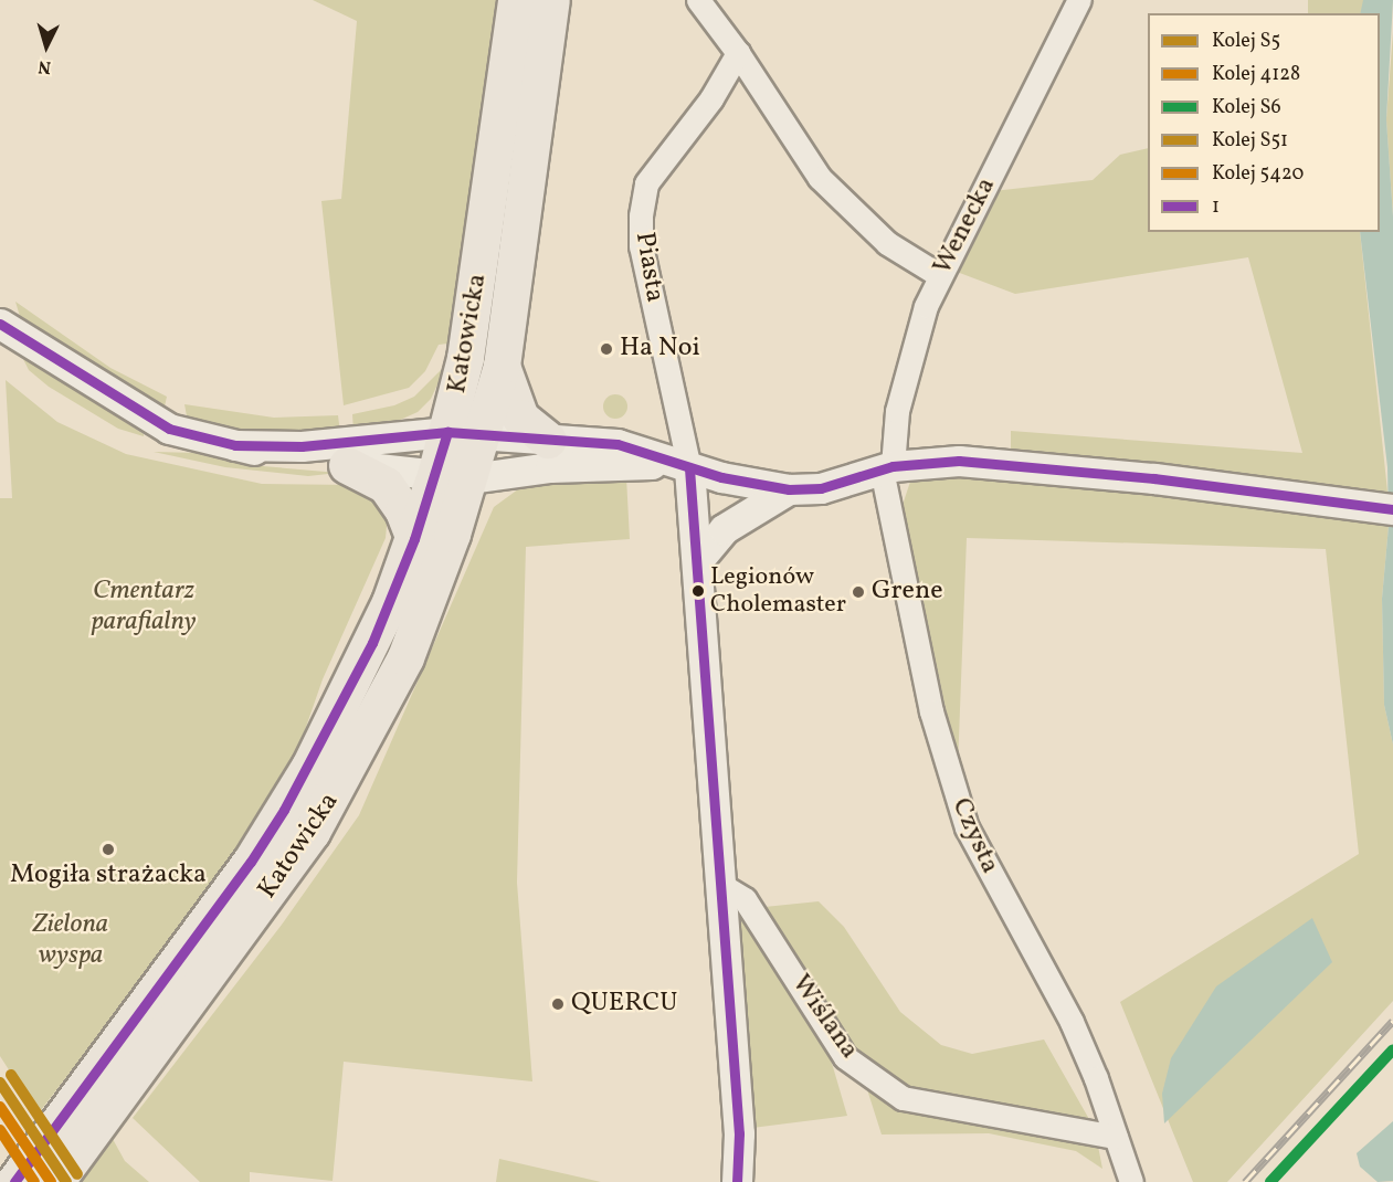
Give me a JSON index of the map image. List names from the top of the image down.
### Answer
{
  "streets": {
    "main road": ["Katowicka"],
    "street": [
      "Wenecka",
      "Piasta",
      "Czysta",
      "Wiślana"
    ]
  },
  "crossings": [
    ["Wenecka", "Czysta"],
    ["Czysta", "Wiślana"]
  ],
  "parks": ["Cmentarz parafialny", "Zielona wyspa"],
  "places": [
    "Ha Noi",
    "Legionów Cholemaster",
    "Grene",
    "Mogiła strażacka",
    "QUERCU"
  ],
  "lines": [
    "transit line 1",
    "rail line S6",
    "rail line S51",
    "rail line S5",
    "rail line 4128",
    "rail line 5420"
  ],
  "legend": [
    "Kolej S5",
    "Kolej 4128",
    "Kolej S6",
    "Kolej S51",
    "Kolej 5420",
    "1"
  ],
  "north": "bottom"
}
